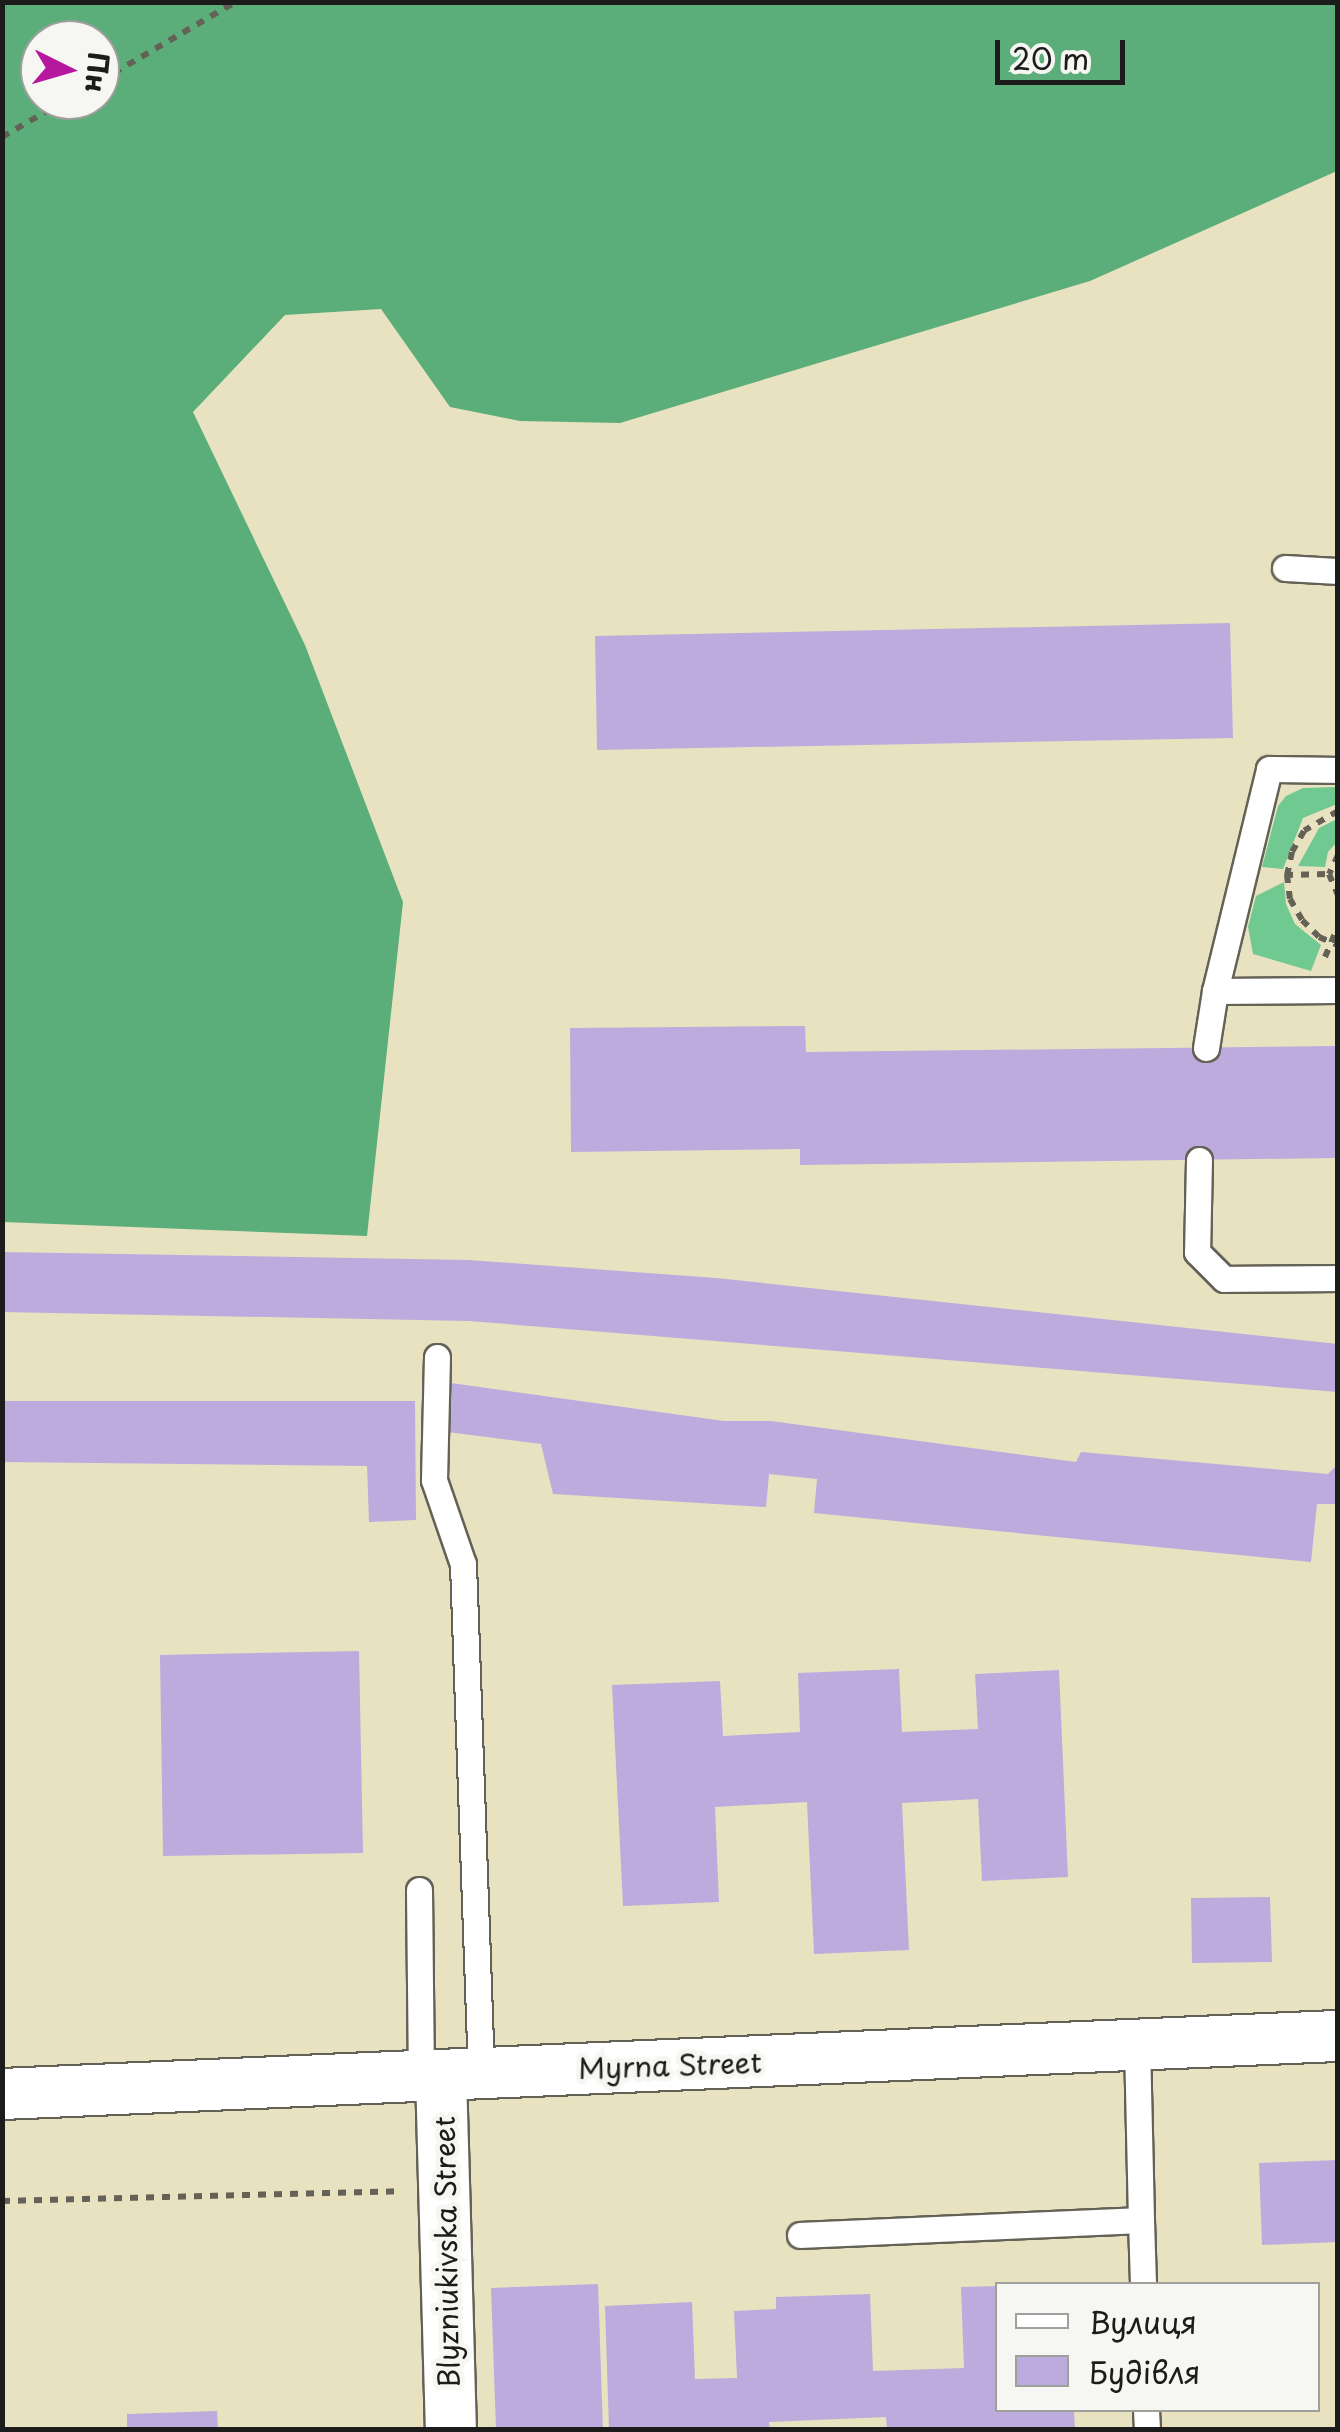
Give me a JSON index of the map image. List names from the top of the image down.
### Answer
{
  "streets": {
    "street": ["Myrna Street", "Blyzniukivska Street"]
  },
  "crossings": [
    ["Myrna Street", "Blyzniukivska Street"]
  ],
  "legend": ["Вулиця", "Будівля"],
  "scale_bar": "20 m",
  "north": "right"
}
